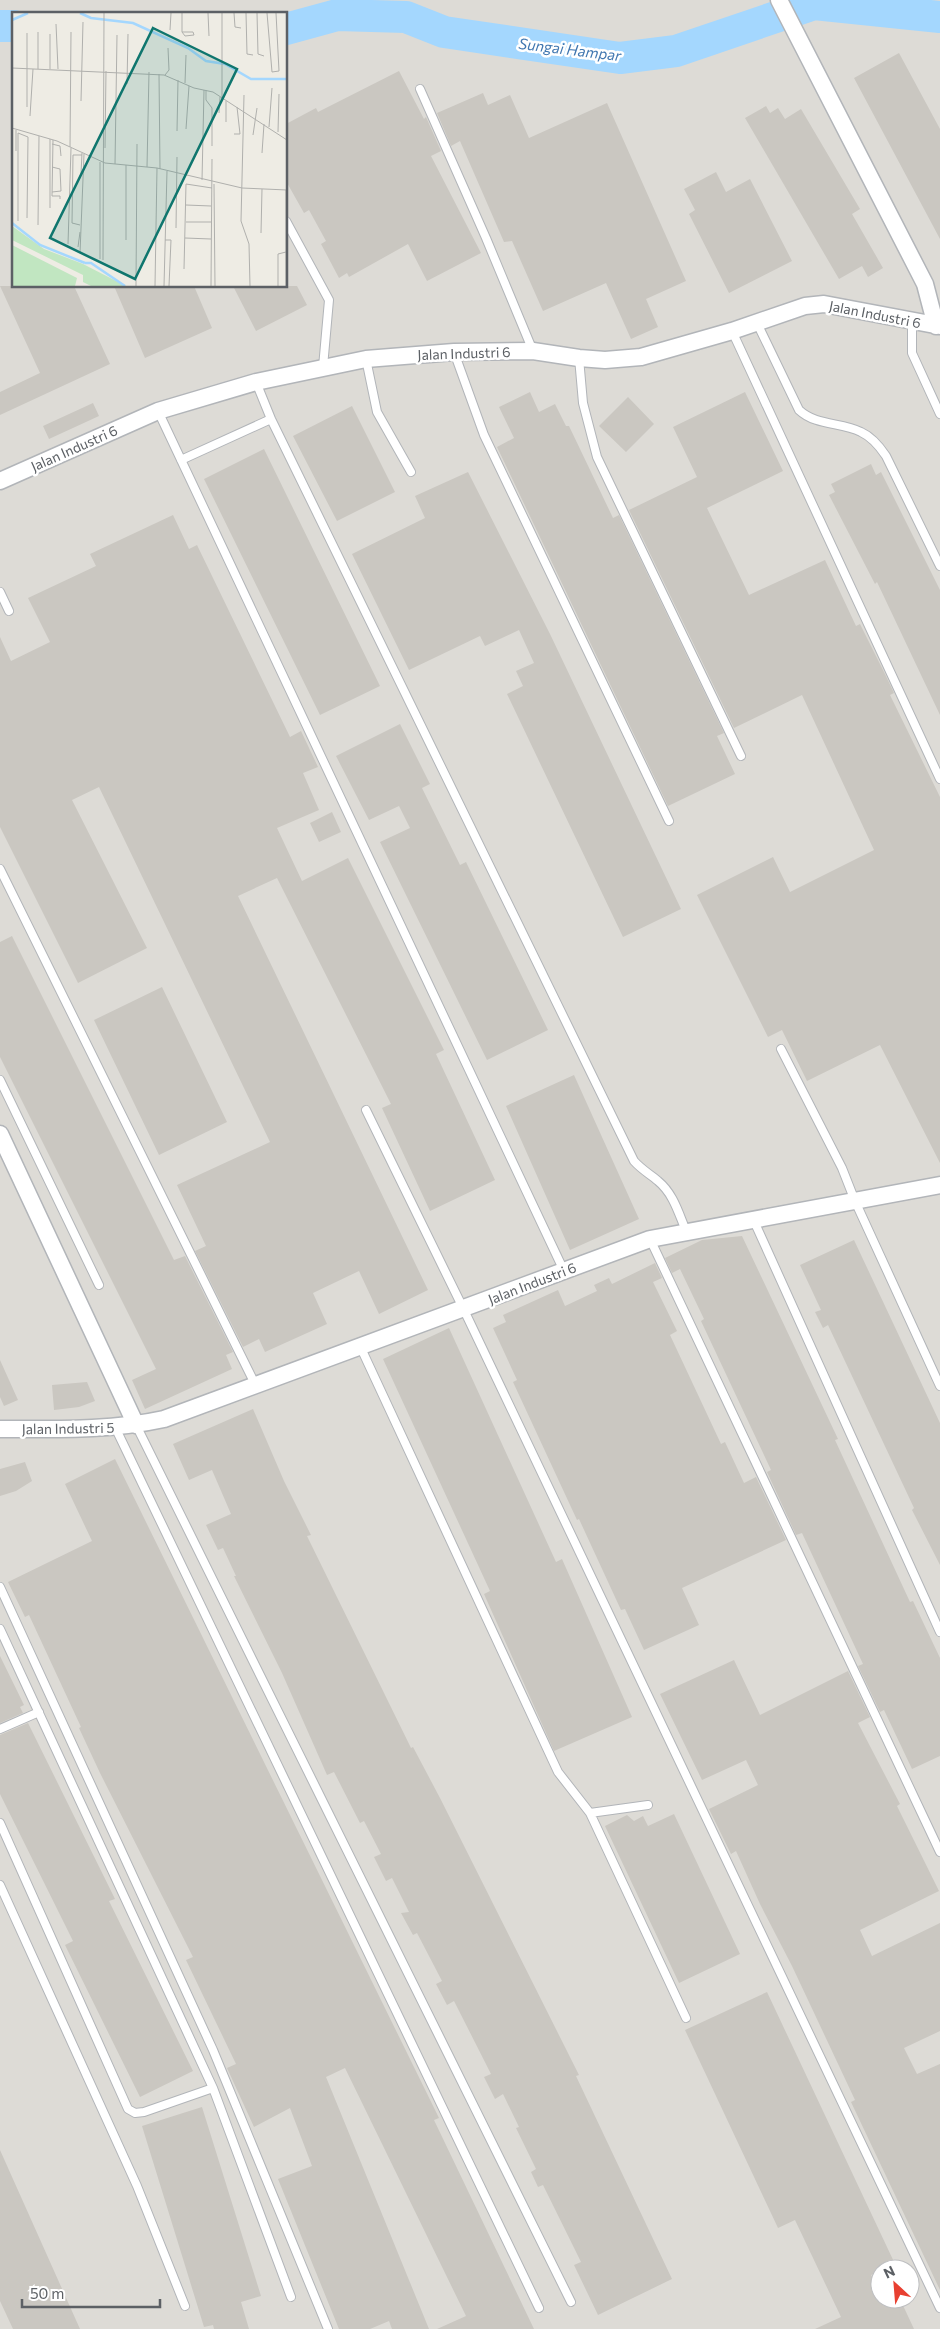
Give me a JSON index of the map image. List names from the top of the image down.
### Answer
{
  "streets": {
    "street": ["Jalan Industri 6", "Jalan Industri 5"]
  },
  "crossings": [
    ["Jalan Industri 6", "Jalan Industri 5"]
  ],
  "water": ["Sungai Hampar"],
  "scale_bar": "50 m",
  "north": "top left"
}
